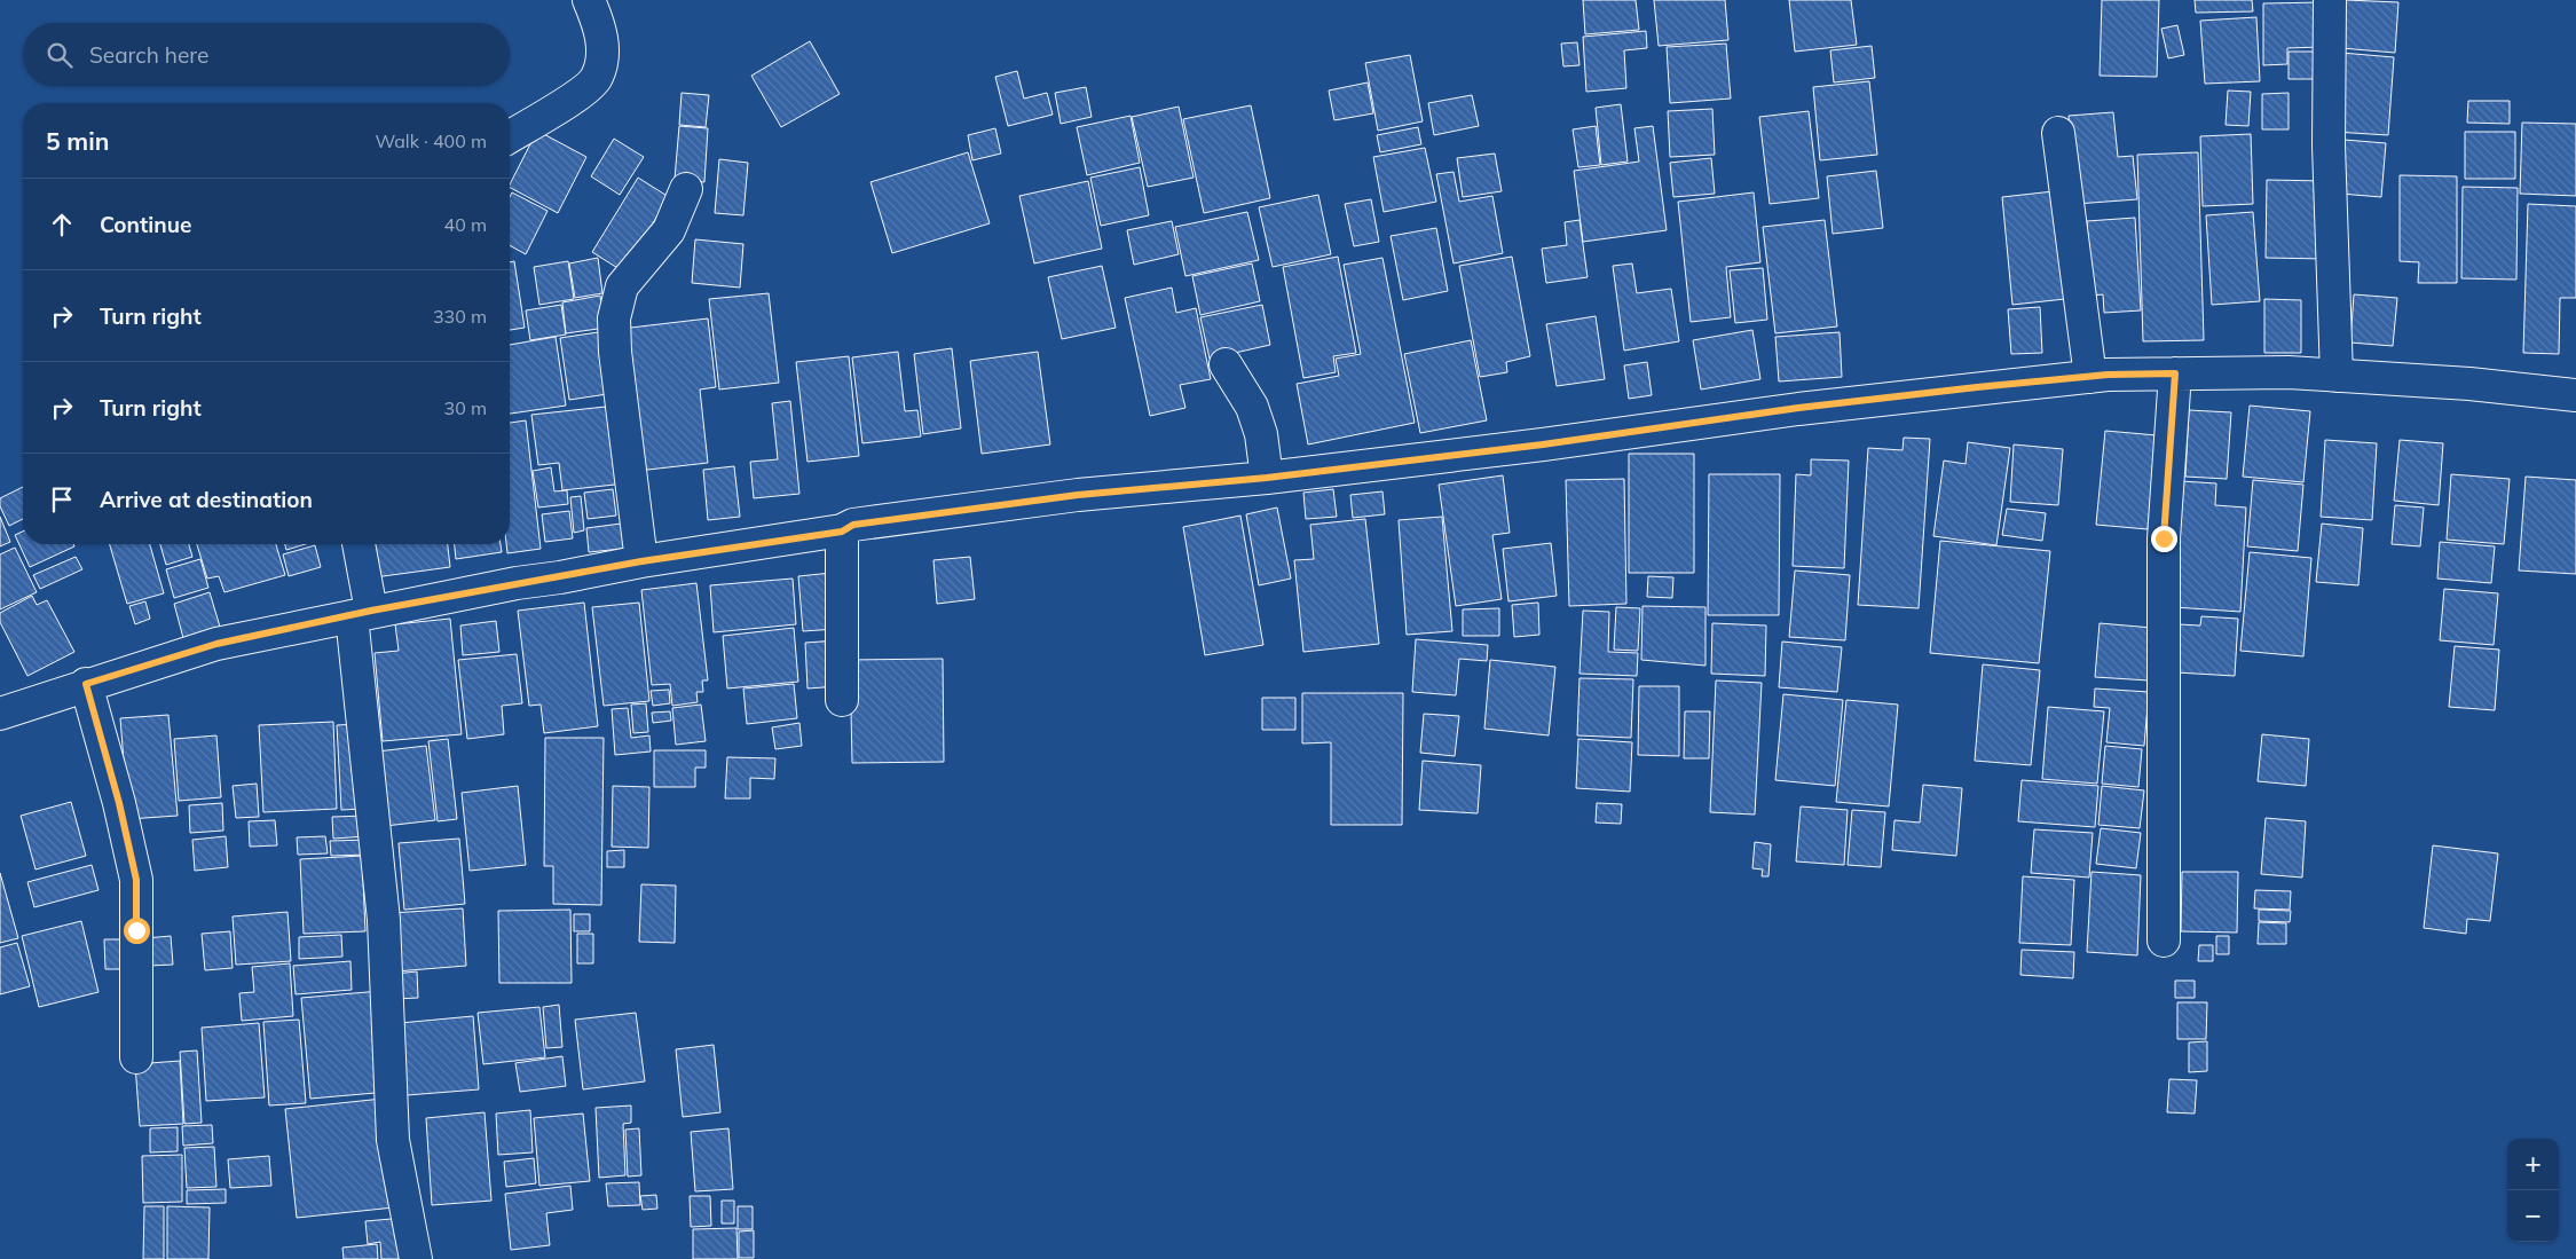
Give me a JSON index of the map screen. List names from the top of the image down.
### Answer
{
  "page": {
    "search": "Search here",
    "heading": ["5 min", "Walk · 400 m"],
    "list": [
      ["Continue", "40 m"],
      ["Turn right", "330 m"],
      ["Turn right", "30 m"],
      "Arrive at destination"
    ],
    "map_buttons": ["+", "−"]
  }
}
